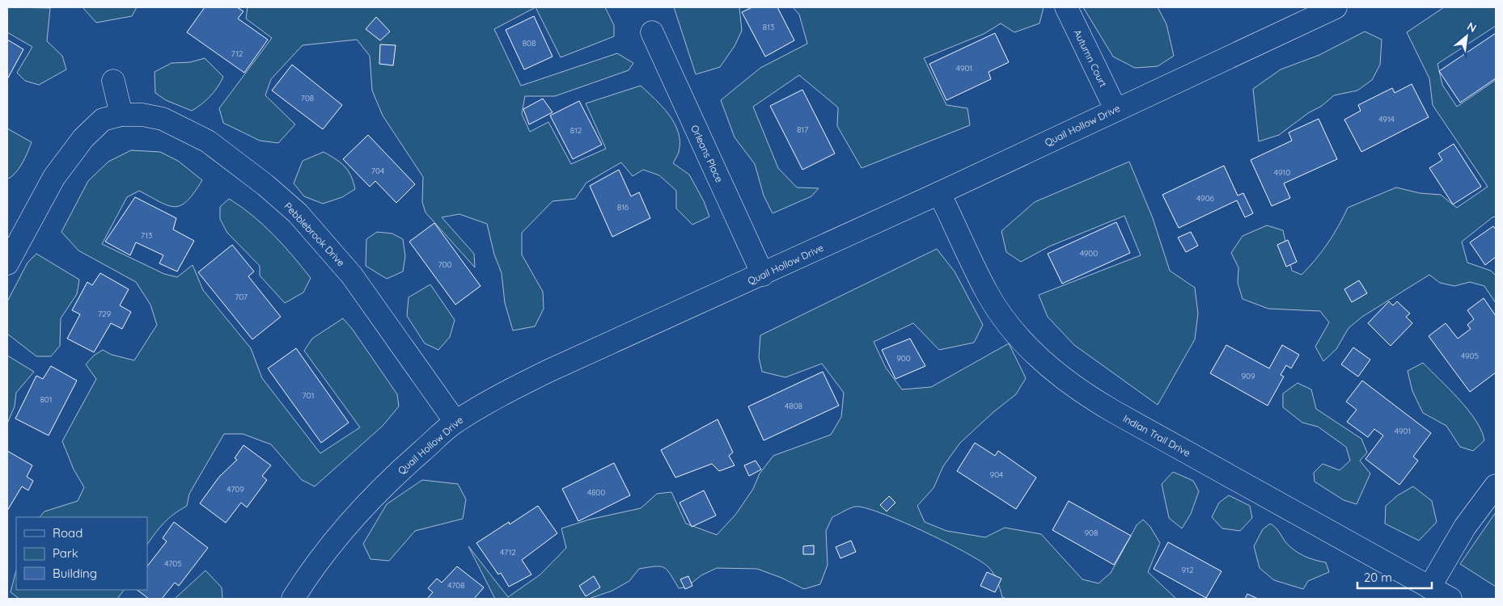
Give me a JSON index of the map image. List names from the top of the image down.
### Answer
{
  "streets": {
    "street": [
      "Autumn Court",
      "Quail Hollow Drive",
      "Orleans Place",
      "Pebblebrook Drive",
      "Indian Trail Drive"
    ]
  },
  "crossings": [
    ["Autumn Court", "Quail Hollow Drive"],
    ["Quail Hollow Drive", "Orleans Place"],
    ["Quail Hollow Drive", "Pebblebrook Drive"],
    ["Quail Hollow Drive", "Indian Trail Drive"]
  ],
  "house_numbers": [
    "813",
    "808",
    "712",
    "4901",
    "708",
    "4914",
    "817",
    "812",
    "704",
    "4910",
    "4906",
    "816",
    "713",
    "4900",
    "700",
    "707",
    "729",
    "4905",
    "900",
    "909",
    "701",
    "801",
    "4808",
    "4901",
    "904",
    "4709",
    "4800",
    "908",
    "4712",
    "4705",
    "912",
    "4708"
  ],
  "legend": ["Road", "Park", "Building"],
  "scale_bar": "20 m",
  "north": "top right"
}
